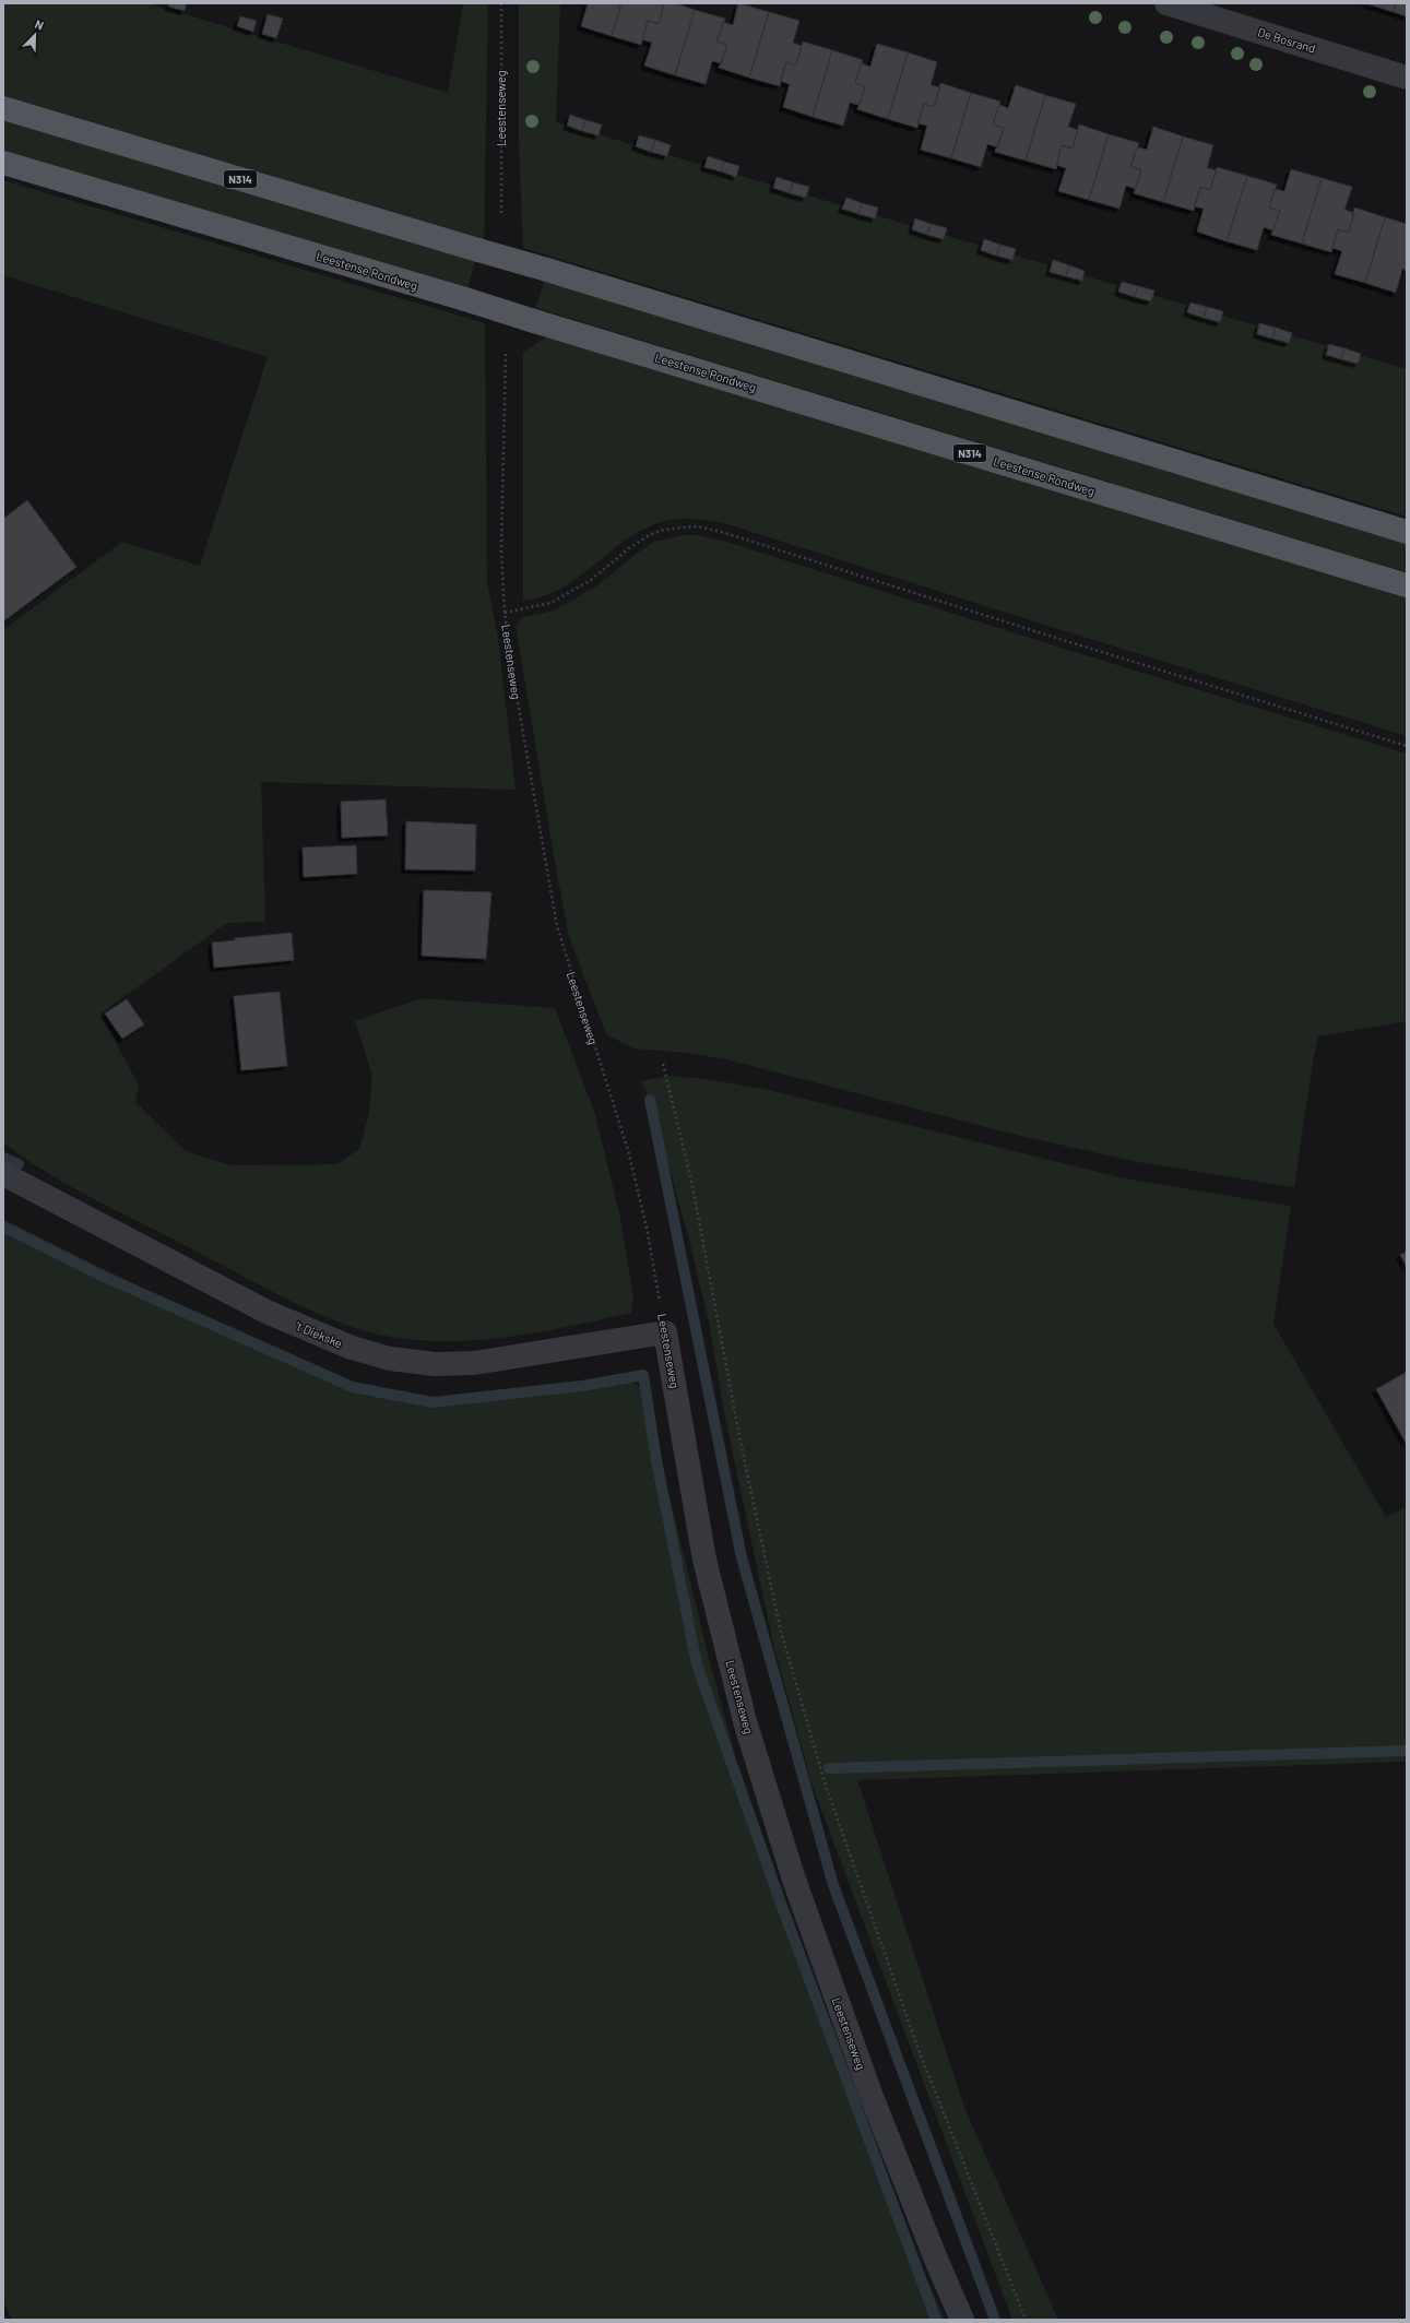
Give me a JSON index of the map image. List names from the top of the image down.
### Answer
{
  "streets": {
    "main road": ["N314", "Leestense Rondweg"],
    "street": ["De Bosrand", "Leestenseweg", "'t Diekske"]
  },
  "crossings": [
    ["Leestenseweg", "'t Diekske"]
  ],
  "north": "top right"
}
